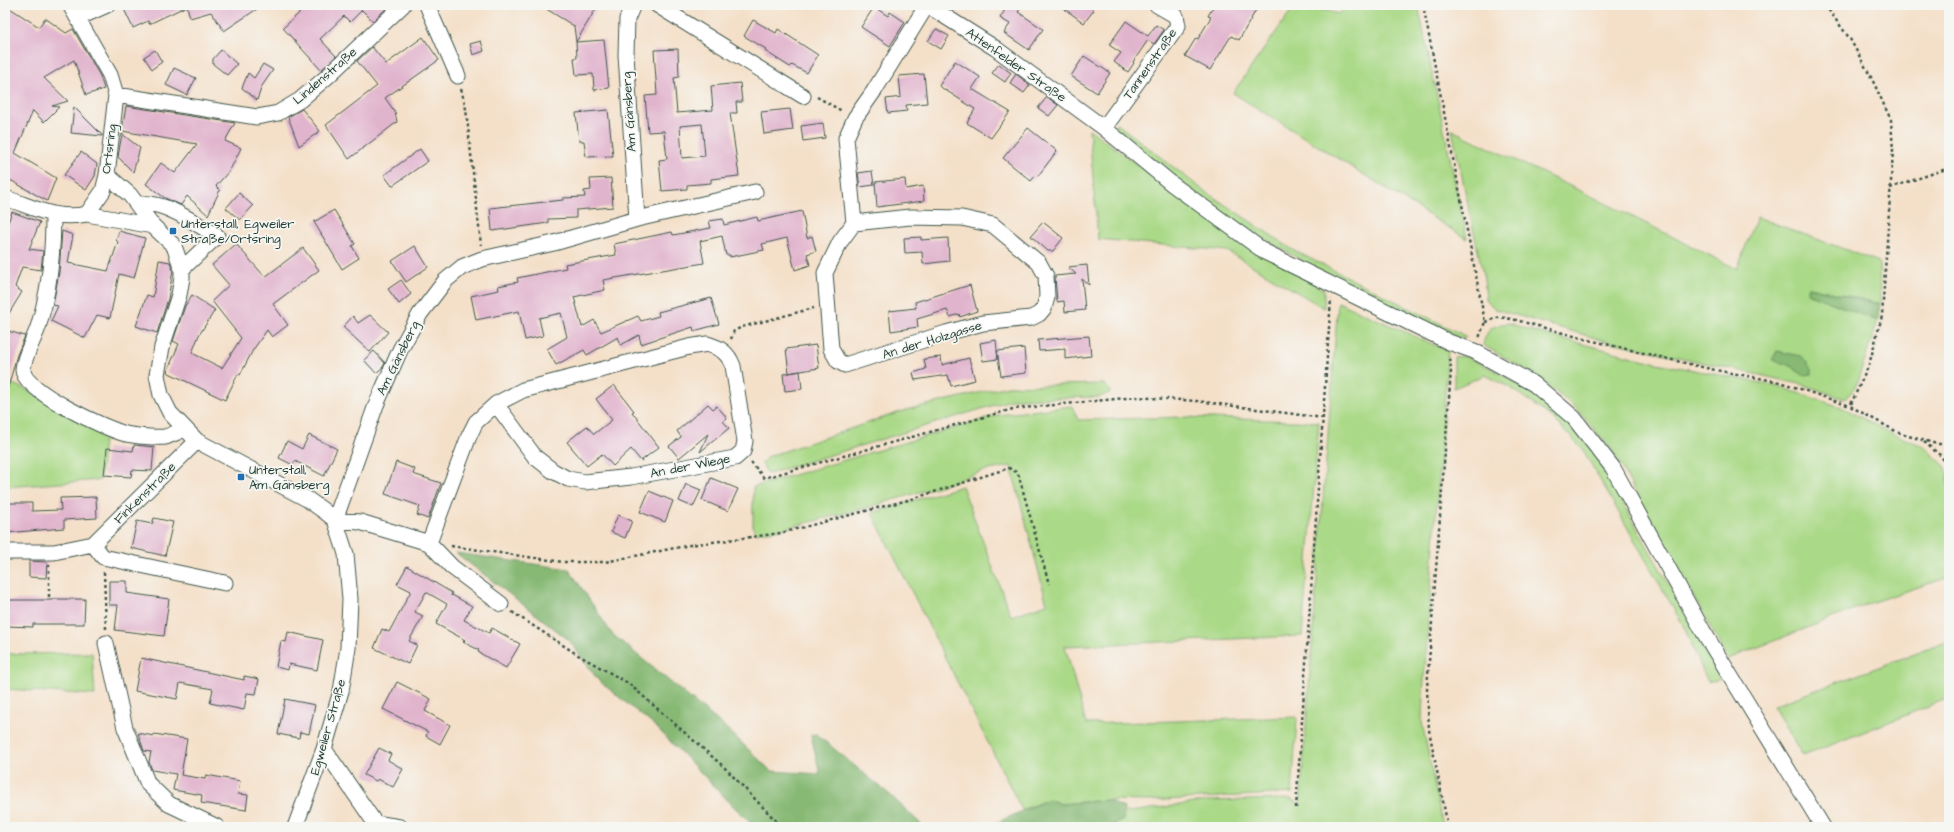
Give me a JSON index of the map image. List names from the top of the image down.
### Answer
{
  "streets": {
    "street": [
      "Tannenstraße",
      "Attenfelder Straße",
      "Lindenstraße",
      "Am Gänsberg",
      "Ortsring",
      "An der Holzgasse",
      "An der Wiege",
      "Finkenstraße",
      "Egweiler Straße"
    ]
  },
  "crossings": [
    ["Tannenstraße", "Attenfelder Straße"],
    ["Lindenstraße", "Ortsring"],
    ["Am Gänsberg", "Egweiler Straße"]
  ],
  "places": {
    "transit": ["Unterstall, Egweiler Straße/Ortsring", "Unterstall, Am Gänsberg"]
  }
}
